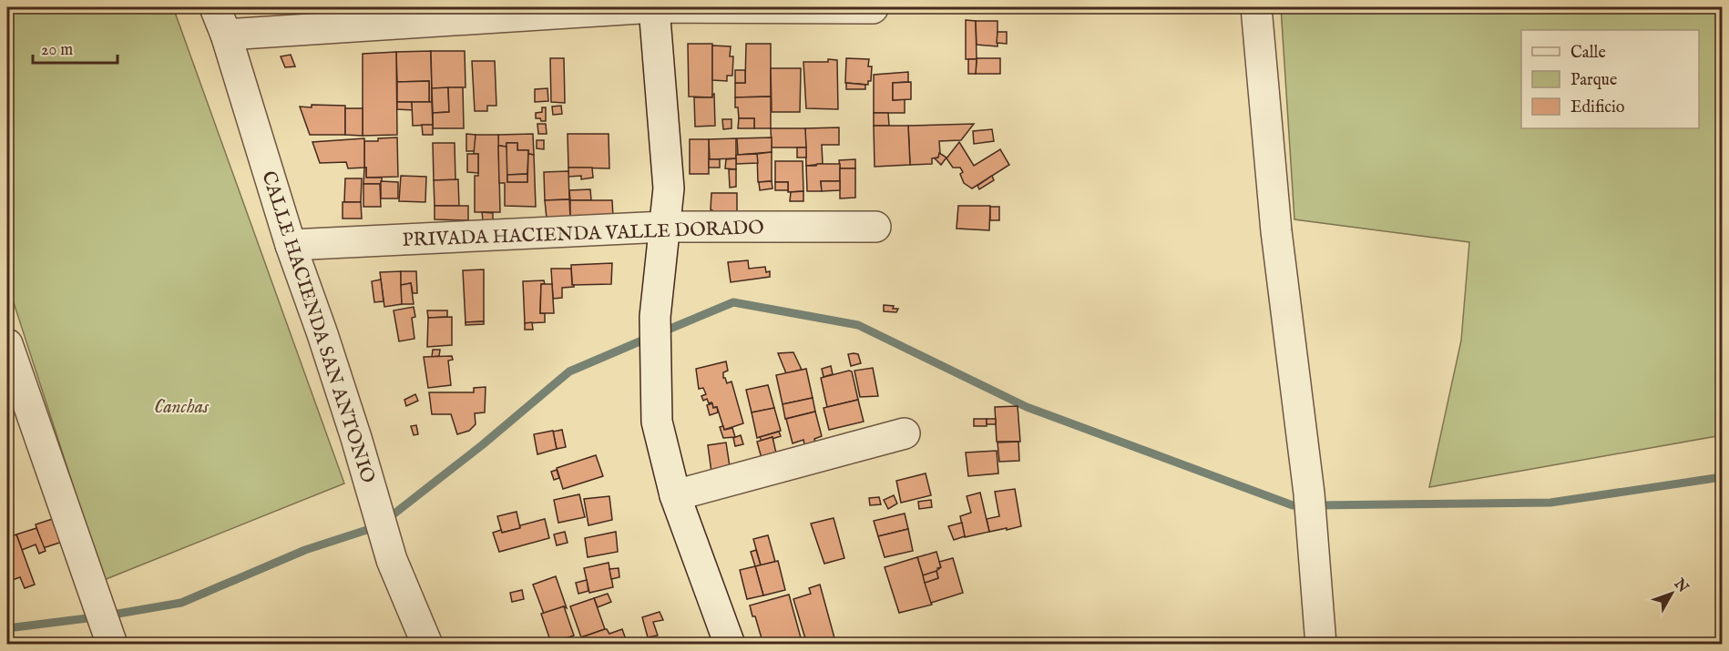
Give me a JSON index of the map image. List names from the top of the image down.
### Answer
{
  "streets": {
    "street": ["PRIVADA HACIENDA VALLE DORADO", "CALLE HACIENDA SAN ANTONIO"]
  },
  "crossings": [
    ["PRIVADA HACIENDA VALLE DORADO", "CALLE HACIENDA SAN ANTONIO"]
  ],
  "parks": ["Canchas"],
  "legend": ["Calle", "Parque", "Edificio"],
  "scale_bar": "20 m",
  "north": "top right"
}
